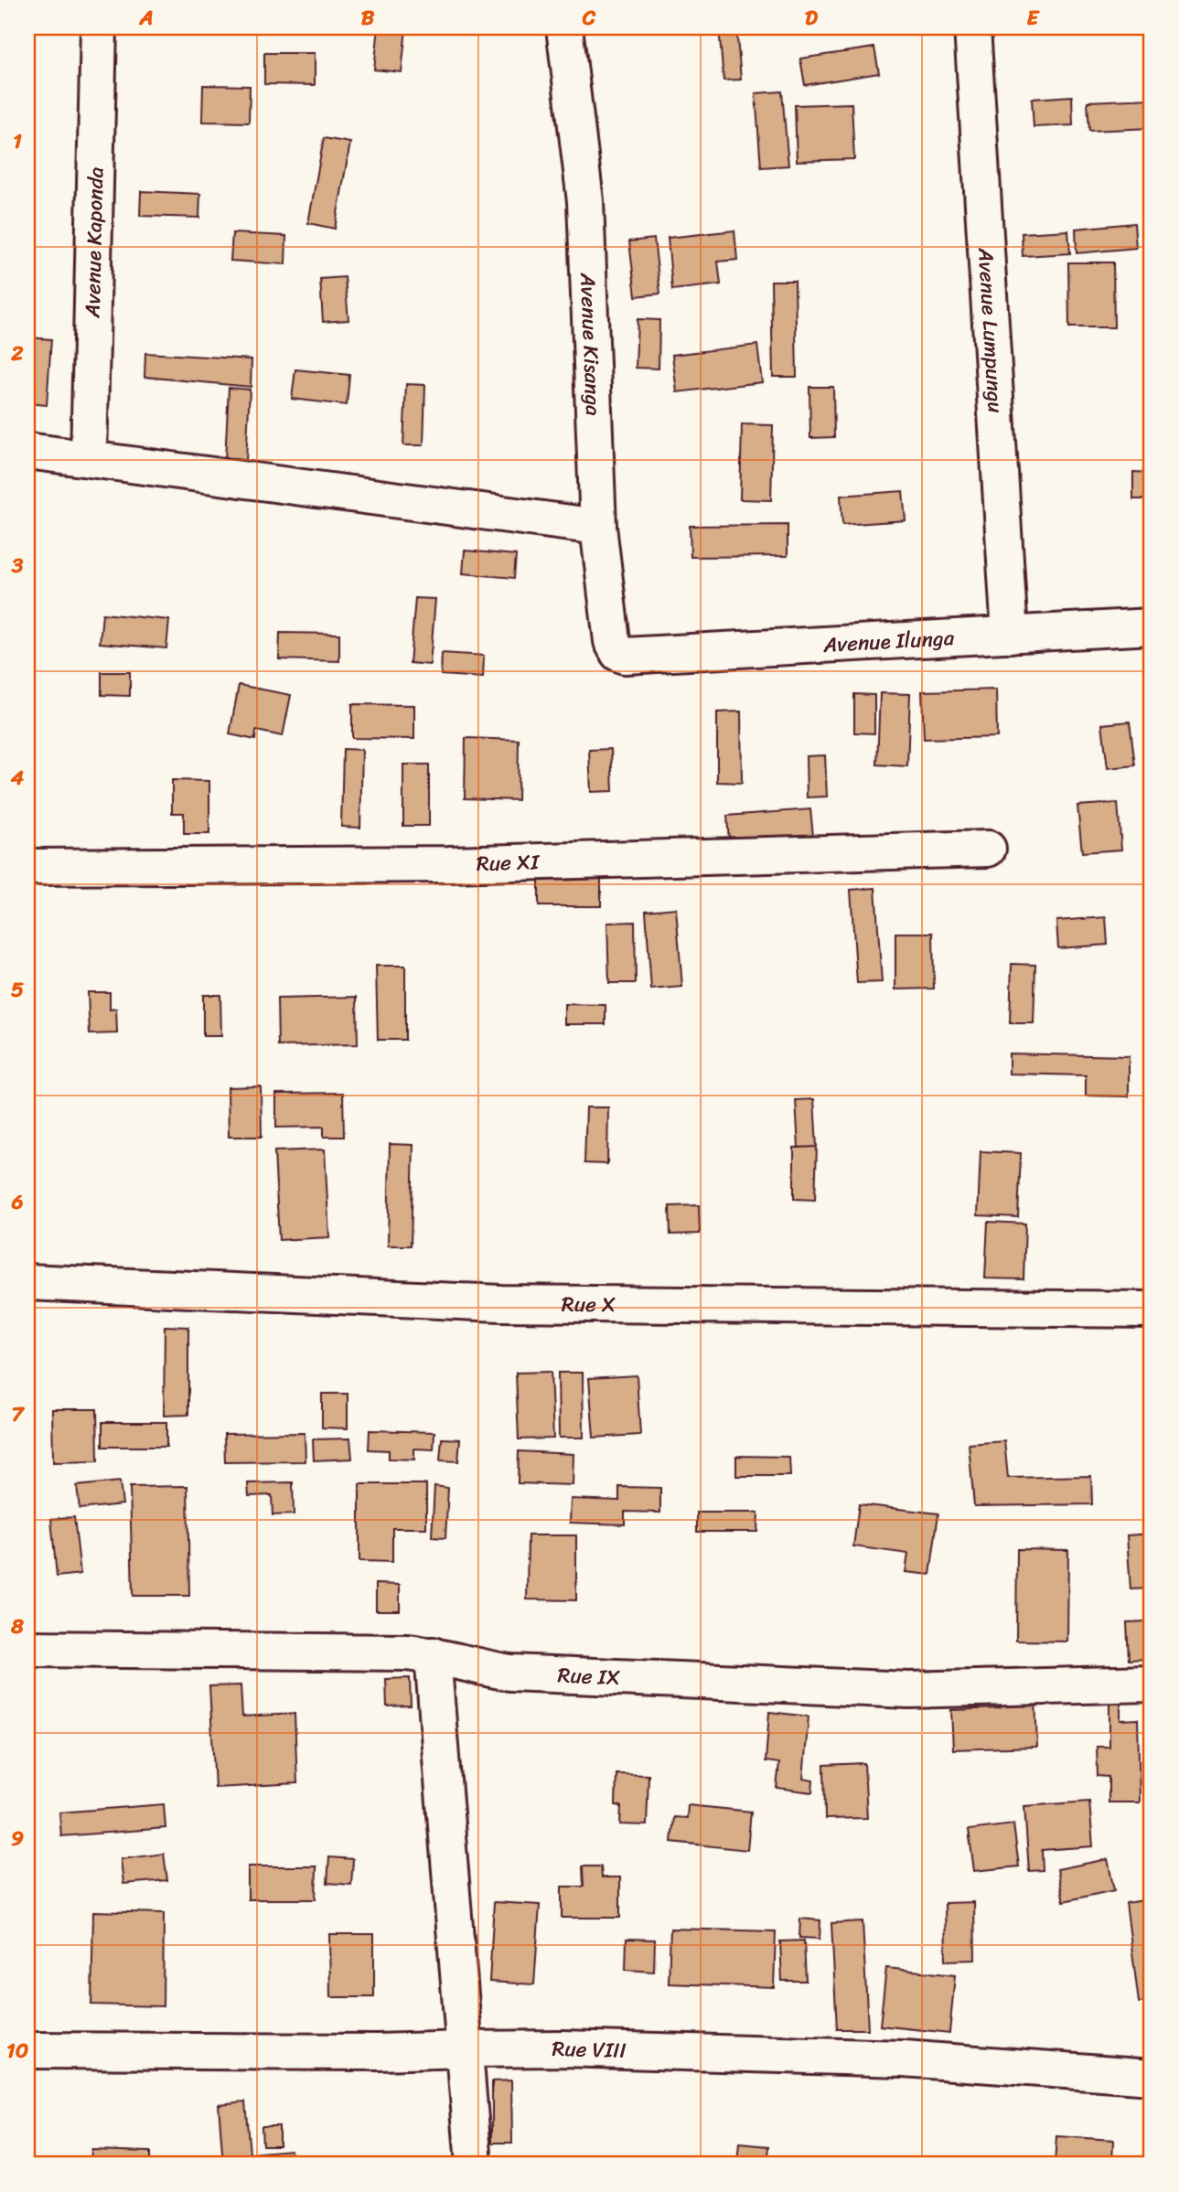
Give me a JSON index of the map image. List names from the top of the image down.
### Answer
{
  "streets": {
    "street": [
      "Avenue Kaponda",
      "Avenue Lumpungu",
      "Avenue Kisanga",
      "Avenue Ilunga",
      "Rue XI",
      "Rue X",
      "Rue IX",
      "Rue VIII"
    ]
  },
  "crossings": [
    ["Avenue Lumpungu", "Avenue Ilunga"],
    ["Avenue Kisanga", "Avenue Ilunga"]
  ],
  "grid": {
    "columns": [
      "A",
      "B",
      "C",
      "D",
      "E"
    ],
    "rows": [
      "1",
      "2",
      "3",
      "4",
      "5",
      "6",
      "7",
      "8",
      "9",
      "10"
    ]
  }
}
